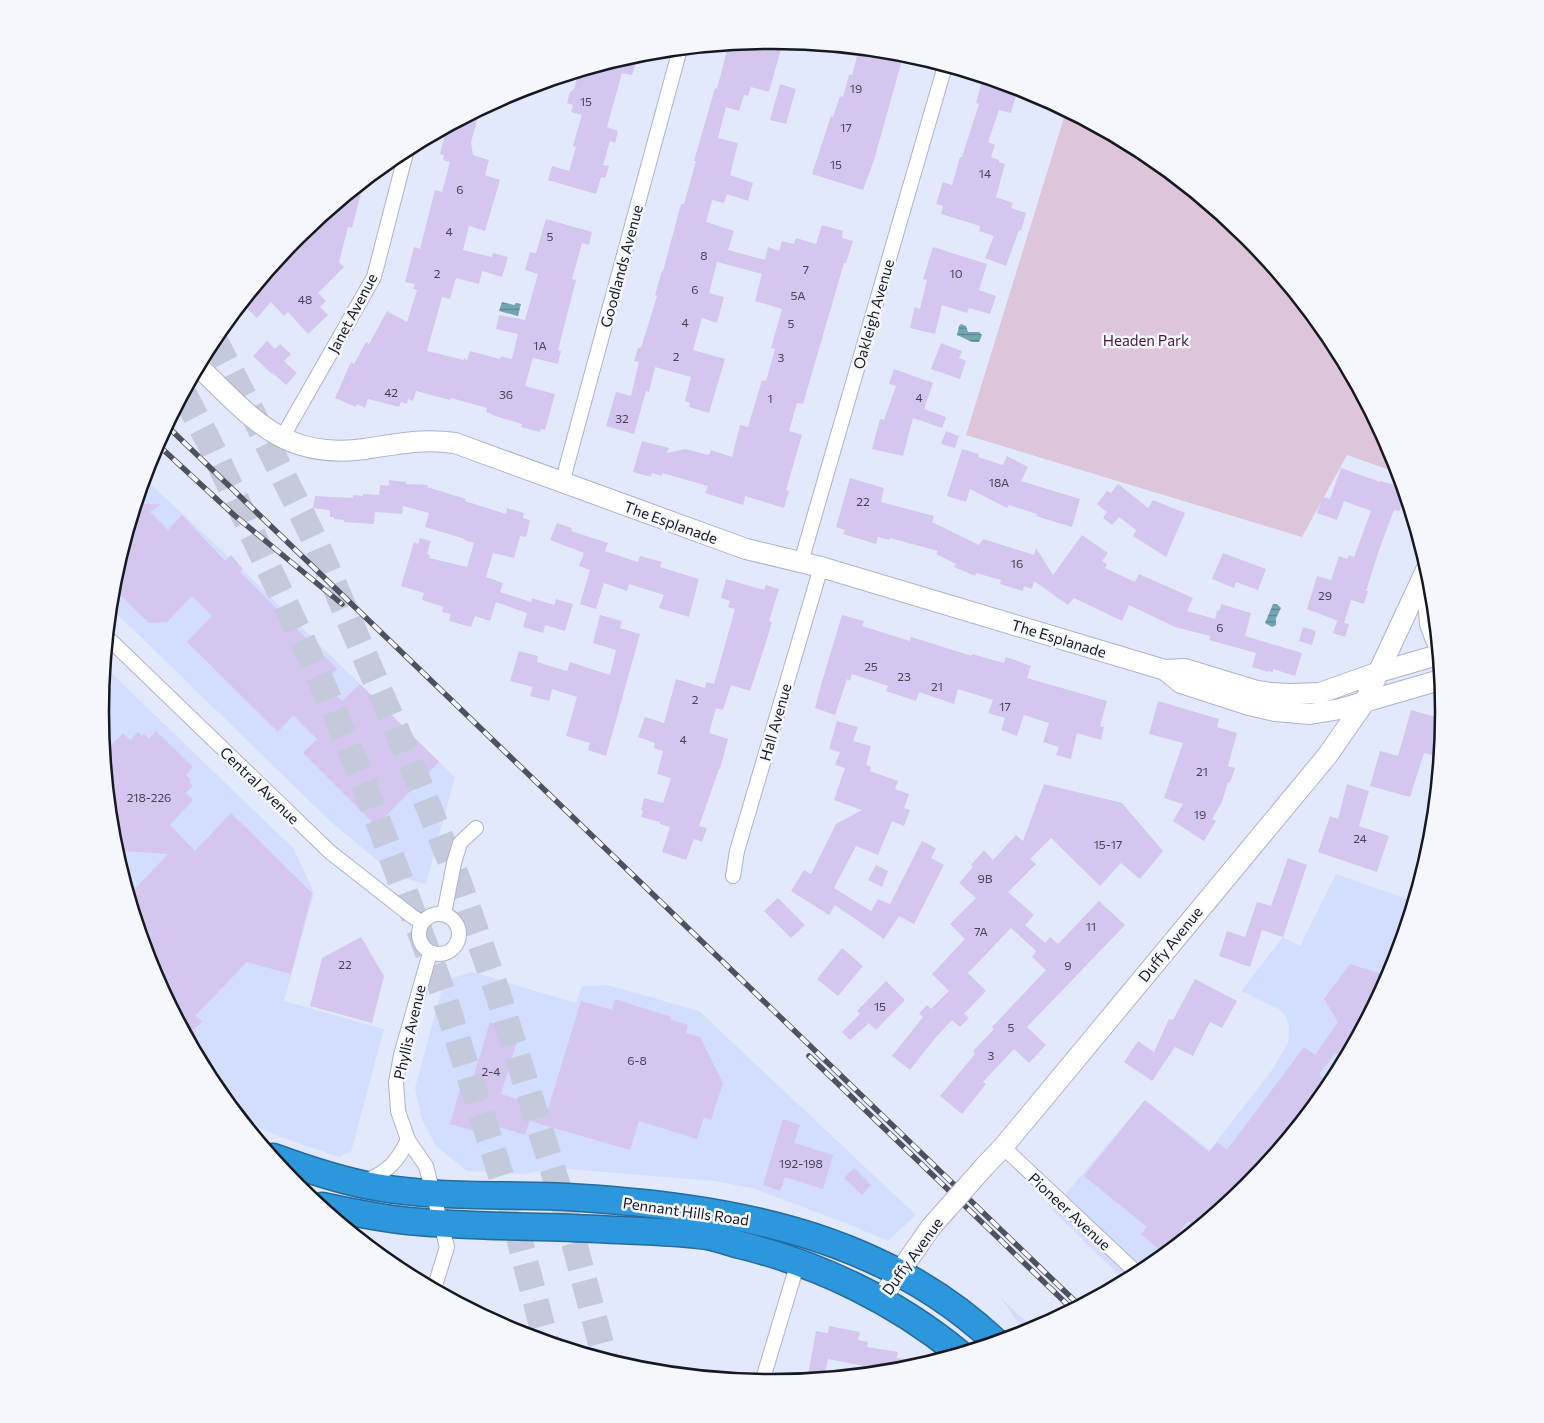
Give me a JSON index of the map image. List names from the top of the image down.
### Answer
{
  "streets": {
    "highway": ["Pennant Hills Road"],
    "main road": ["The Esplanade", "Duffy Avenue"],
    "street": [
      "Goodlands Avenue",
      "Janet Avenue",
      "Oakleigh Avenue",
      "Hall Avenue",
      "Central Avenue",
      "Phyllis Avenue",
      "Pioneer Avenue"
    ]
  },
  "crossings": [
    ["Goodlands Avenue", "The Esplanade"],
    ["Janet Avenue", "The Esplanade"],
    ["Oakleigh Avenue", "The Esplanade"],
    ["The Esplanade", "Hall Avenue"],
    ["The Esplanade", "Duffy Avenue"],
    ["Central Avenue", "Phyllis Avenue"],
    ["Duffy Avenue", "Pennant Hills Road"],
    ["Duffy Avenue", "Pioneer Avenue"],
    ["Phyllis Avenue", "Pennant Hills Road"]
  ],
  "parks": ["Headen Park"],
  "house_numbers": [
    "19",
    "15",
    "17",
    "15",
    "14",
    "6",
    "4",
    "5",
    "8",
    "7",
    "2",
    "10",
    "6",
    "5A",
    "48",
    "4",
    "5",
    "1A",
    "2",
    "3",
    "42",
    "36",
    "4",
    "1",
    "32",
    "18A",
    "22",
    "16",
    "29",
    "6",
    "25",
    "23",
    "21",
    "2",
    "17",
    "4",
    "21",
    "218-226",
    "19",
    "24",
    "15-17",
    "9B",
    "11",
    "7A",
    "22",
    "9",
    "15",
    "5",
    "3",
    "6-8",
    "2-4",
    "192-198"
  ]
}
